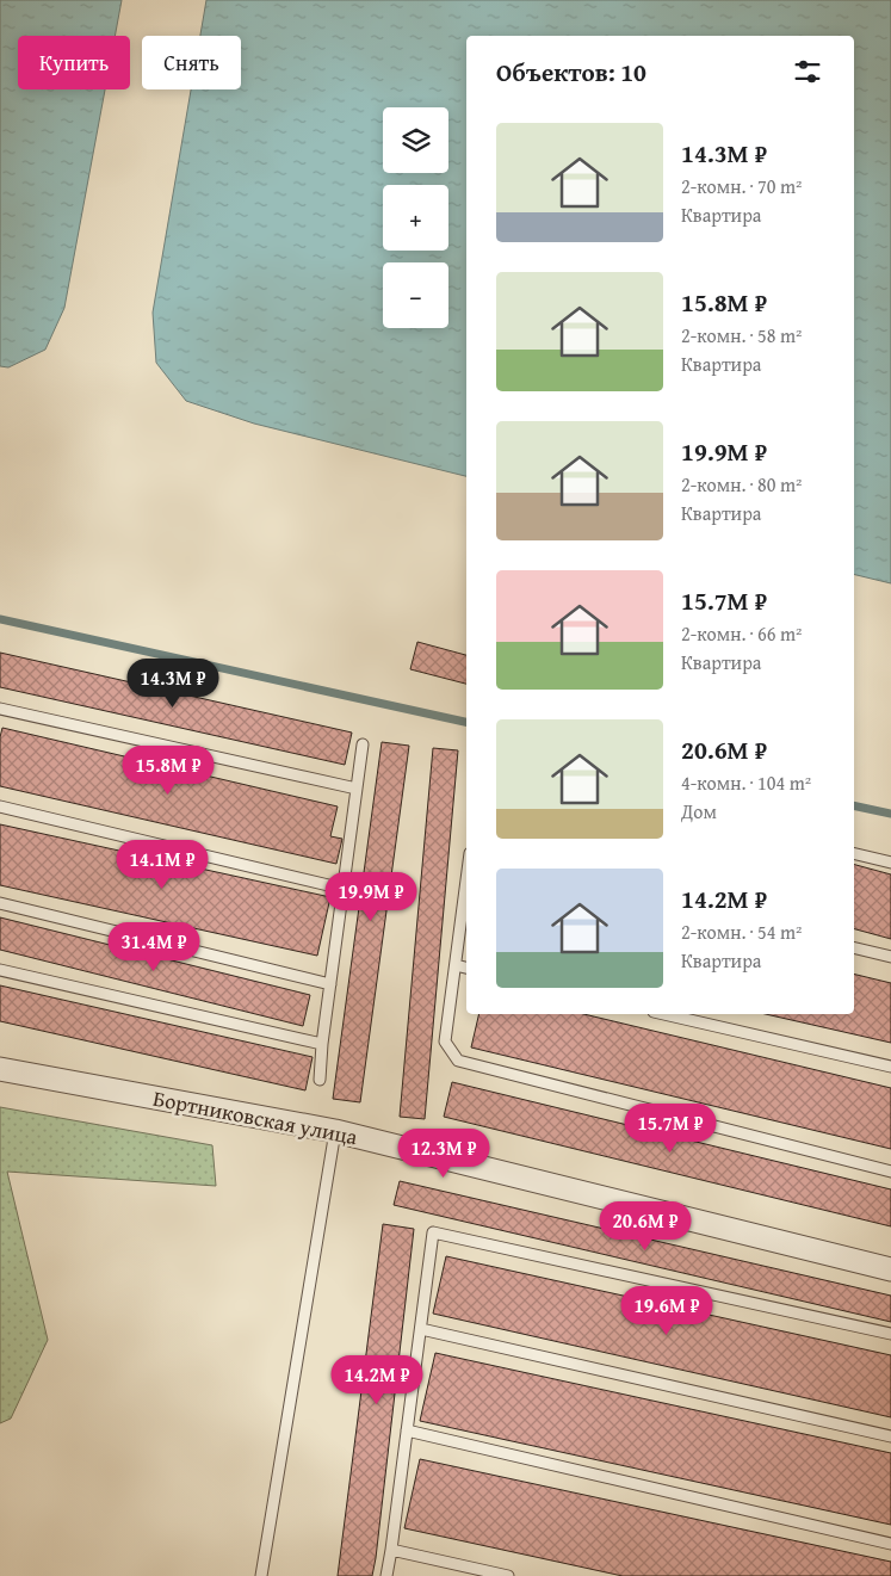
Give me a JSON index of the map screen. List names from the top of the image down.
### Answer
{
  "streets": {
    "street": ["Бортниковская улица"]
  },
  "page": {
    "chip": ["Купить", "Снять"],
    "heading": "Объектов: 10",
    "map_buttons": ["+", "−"],
    "list": [
      {
        "name": "14.3M ₽",
        "note": "2-комн. · 70 m² · Квартира"
      },
      {
        "name": "15.8M ₽",
        "note": "2-комн. · 58 m² · Квартира"
      },
      {
        "name": "19.9M ₽",
        "note": "2-комн. · 80 m² · Квартира"
      },
      {
        "name": "15.7M ₽",
        "note": "2-комн. · 66 m² · Квартира"
      },
      {
        "name": "20.6M ₽",
        "note": "4-комн. · 104 m² · Дом"
      },
      {
        "name": "14.2M ₽",
        "note": "2-комн. · 54 m² · Квартира"
      }
    ],
    "price": [
      "14.3M ₽",
      "15.8M ₽",
      "14.1M ₽",
      "19.9M ₽",
      "31.4M ₽",
      "15.7M ₽",
      "12.3M ₽",
      "20.6M ₽",
      "19.6M ₽",
      "14.2M ₽"
    ]
  }
}
